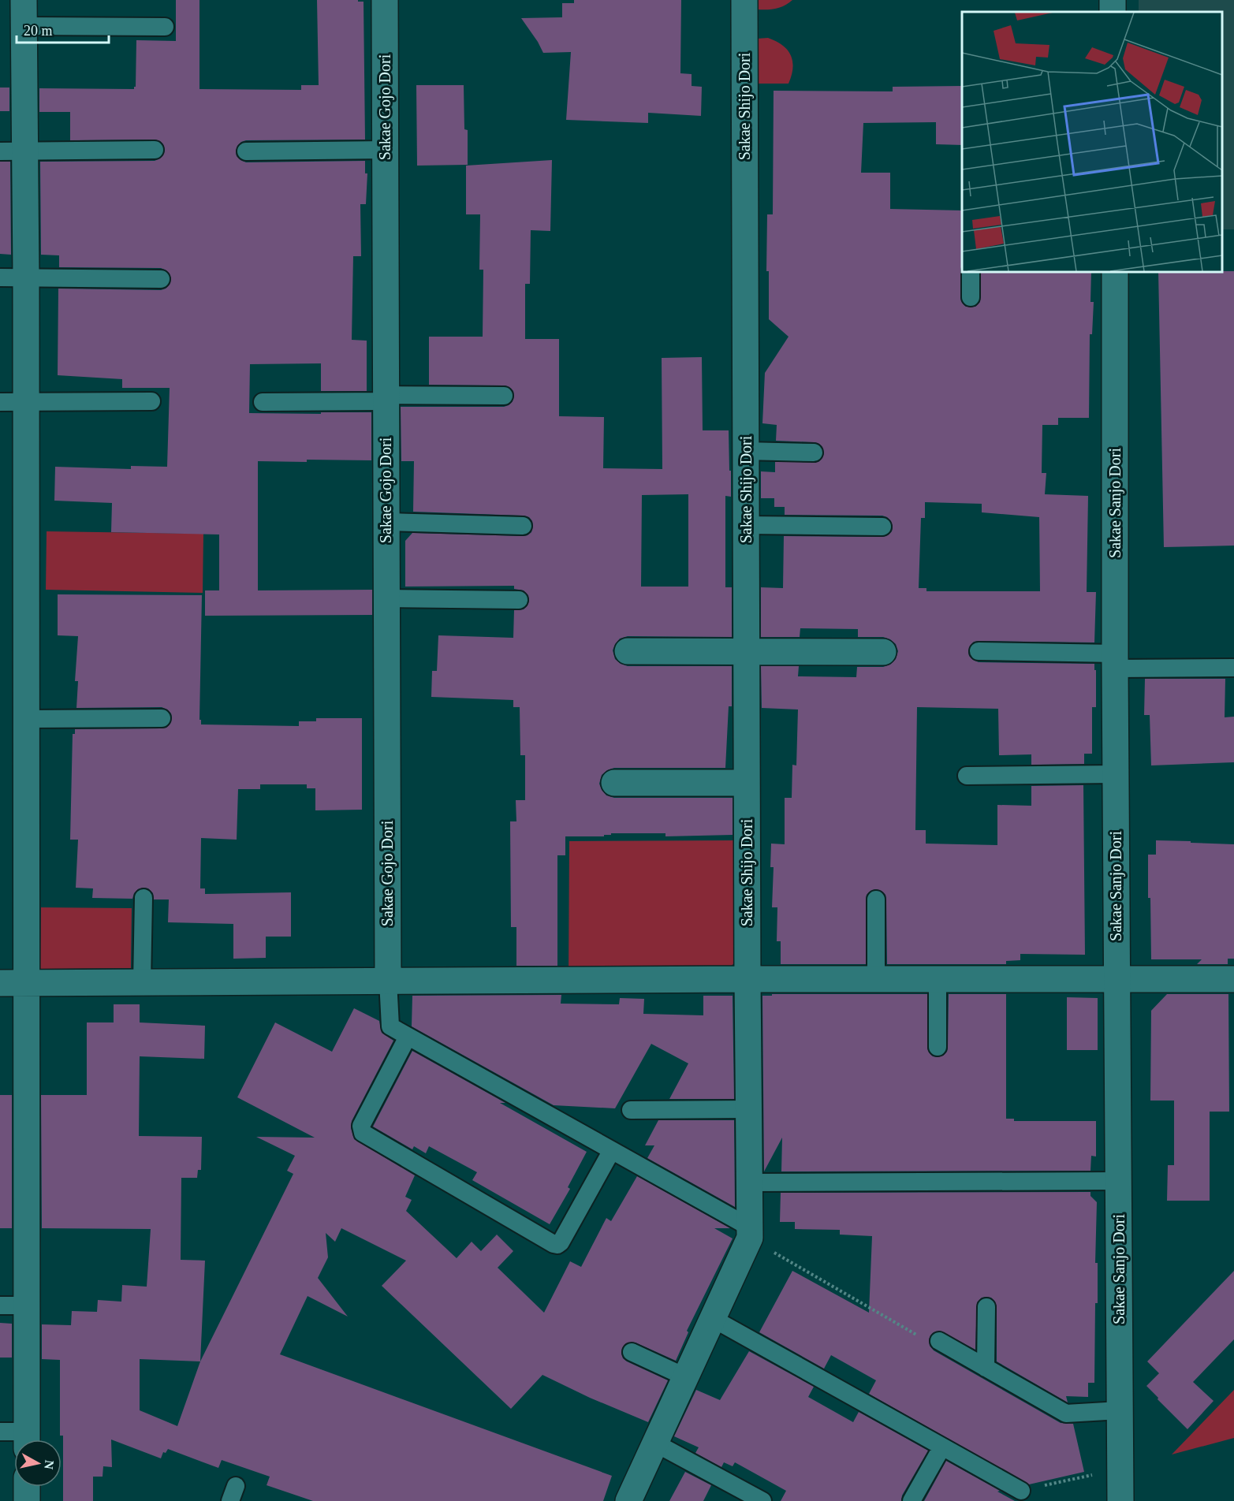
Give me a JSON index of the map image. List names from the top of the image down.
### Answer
{
  "streets": {
    "street": ["Sakae Shijo Dori", "Sakae Gojo Dori", "Sakae Sanjo Dori"]
  },
  "scale_bar": "20 m",
  "north": "right"
}
